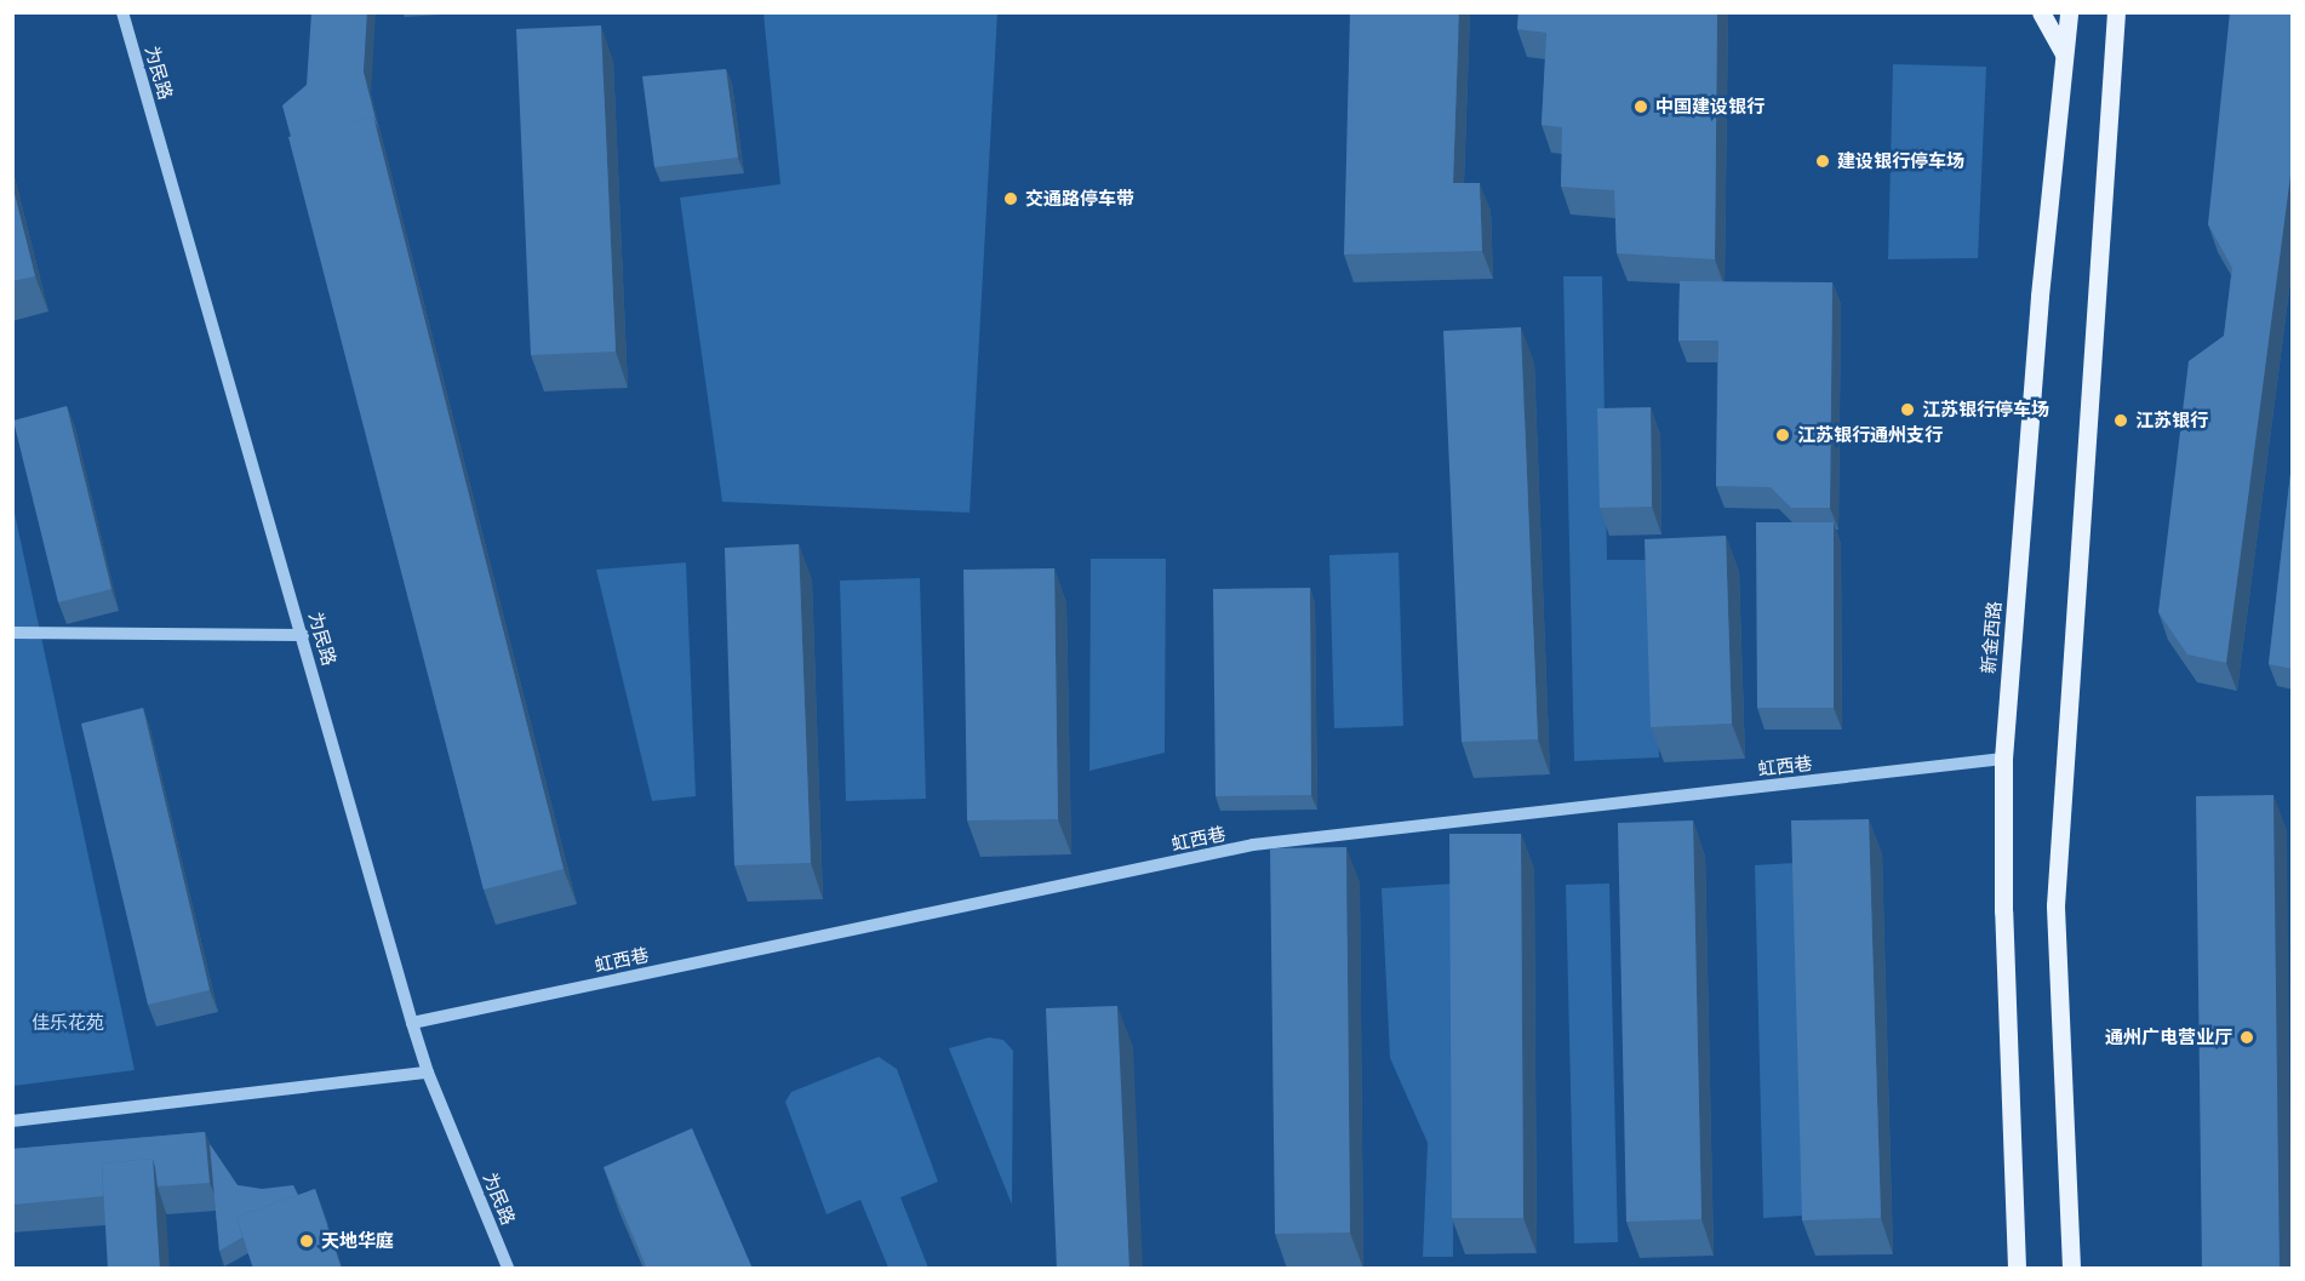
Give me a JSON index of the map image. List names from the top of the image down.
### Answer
{
  "streets": {
    "main road": ["新金西路"],
    "street": ["为民路", "虹西巷"]
  },
  "crossings": [
    ["为民路", "虹西巷"],
    ["新金西路", "虹西巷"]
  ],
  "parks": ["佳乐花苑"],
  "places": [
    "中国建设银行",
    "建设银行停车场",
    "交通路停车带",
    "江苏银行停车场",
    "江苏银行",
    "江苏银行通州支行",
    "通州广电营业厅",
    "天地华庭"
  ]
}
